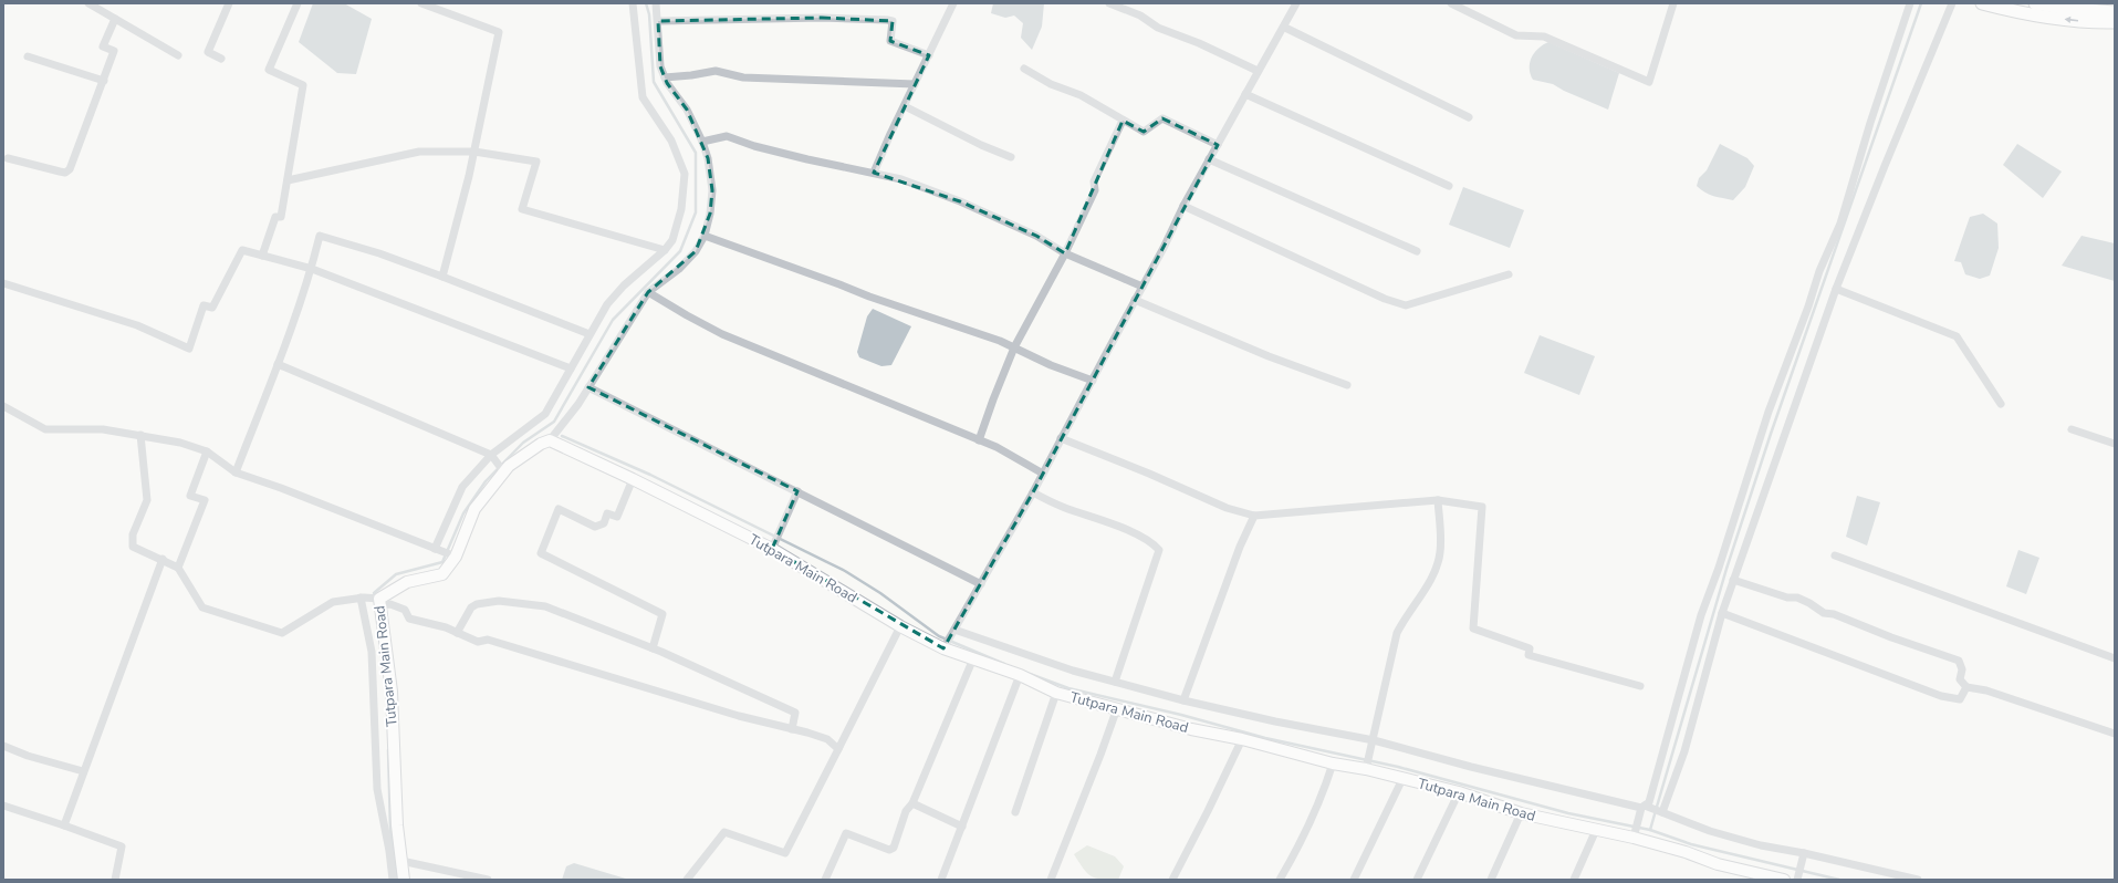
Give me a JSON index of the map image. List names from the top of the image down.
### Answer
{
  "streets": {
    "street": ["Tutpara Main Road"]
  }
}
